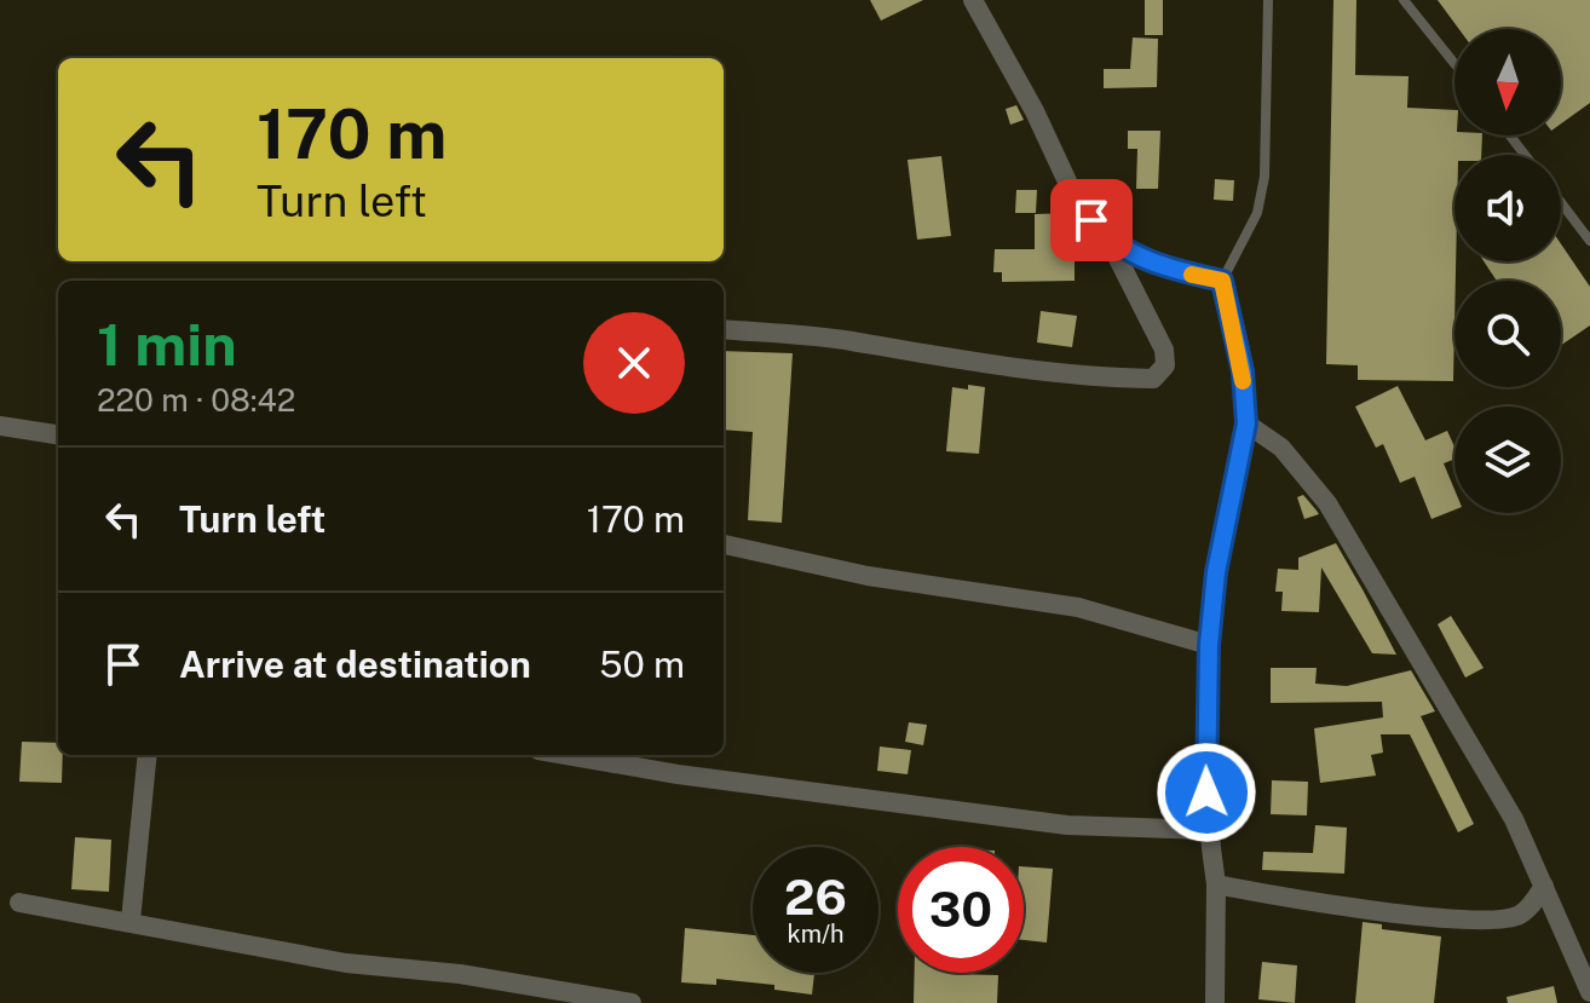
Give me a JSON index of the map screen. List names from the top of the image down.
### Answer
{
  "north": "bottom",
  "page": {
    "turn": ["170 m", "Turn left"],
    "heading": ["1 min", "220 m · 08:42"],
    "list": [
      {
        "name": "Turn left",
        "value": "170 m"
      },
      {
        "name": "Arrive at destination",
        "value": "50 m"
      }
    ],
    "speed": "26 km/h",
    "limit": "30"
  }
}
